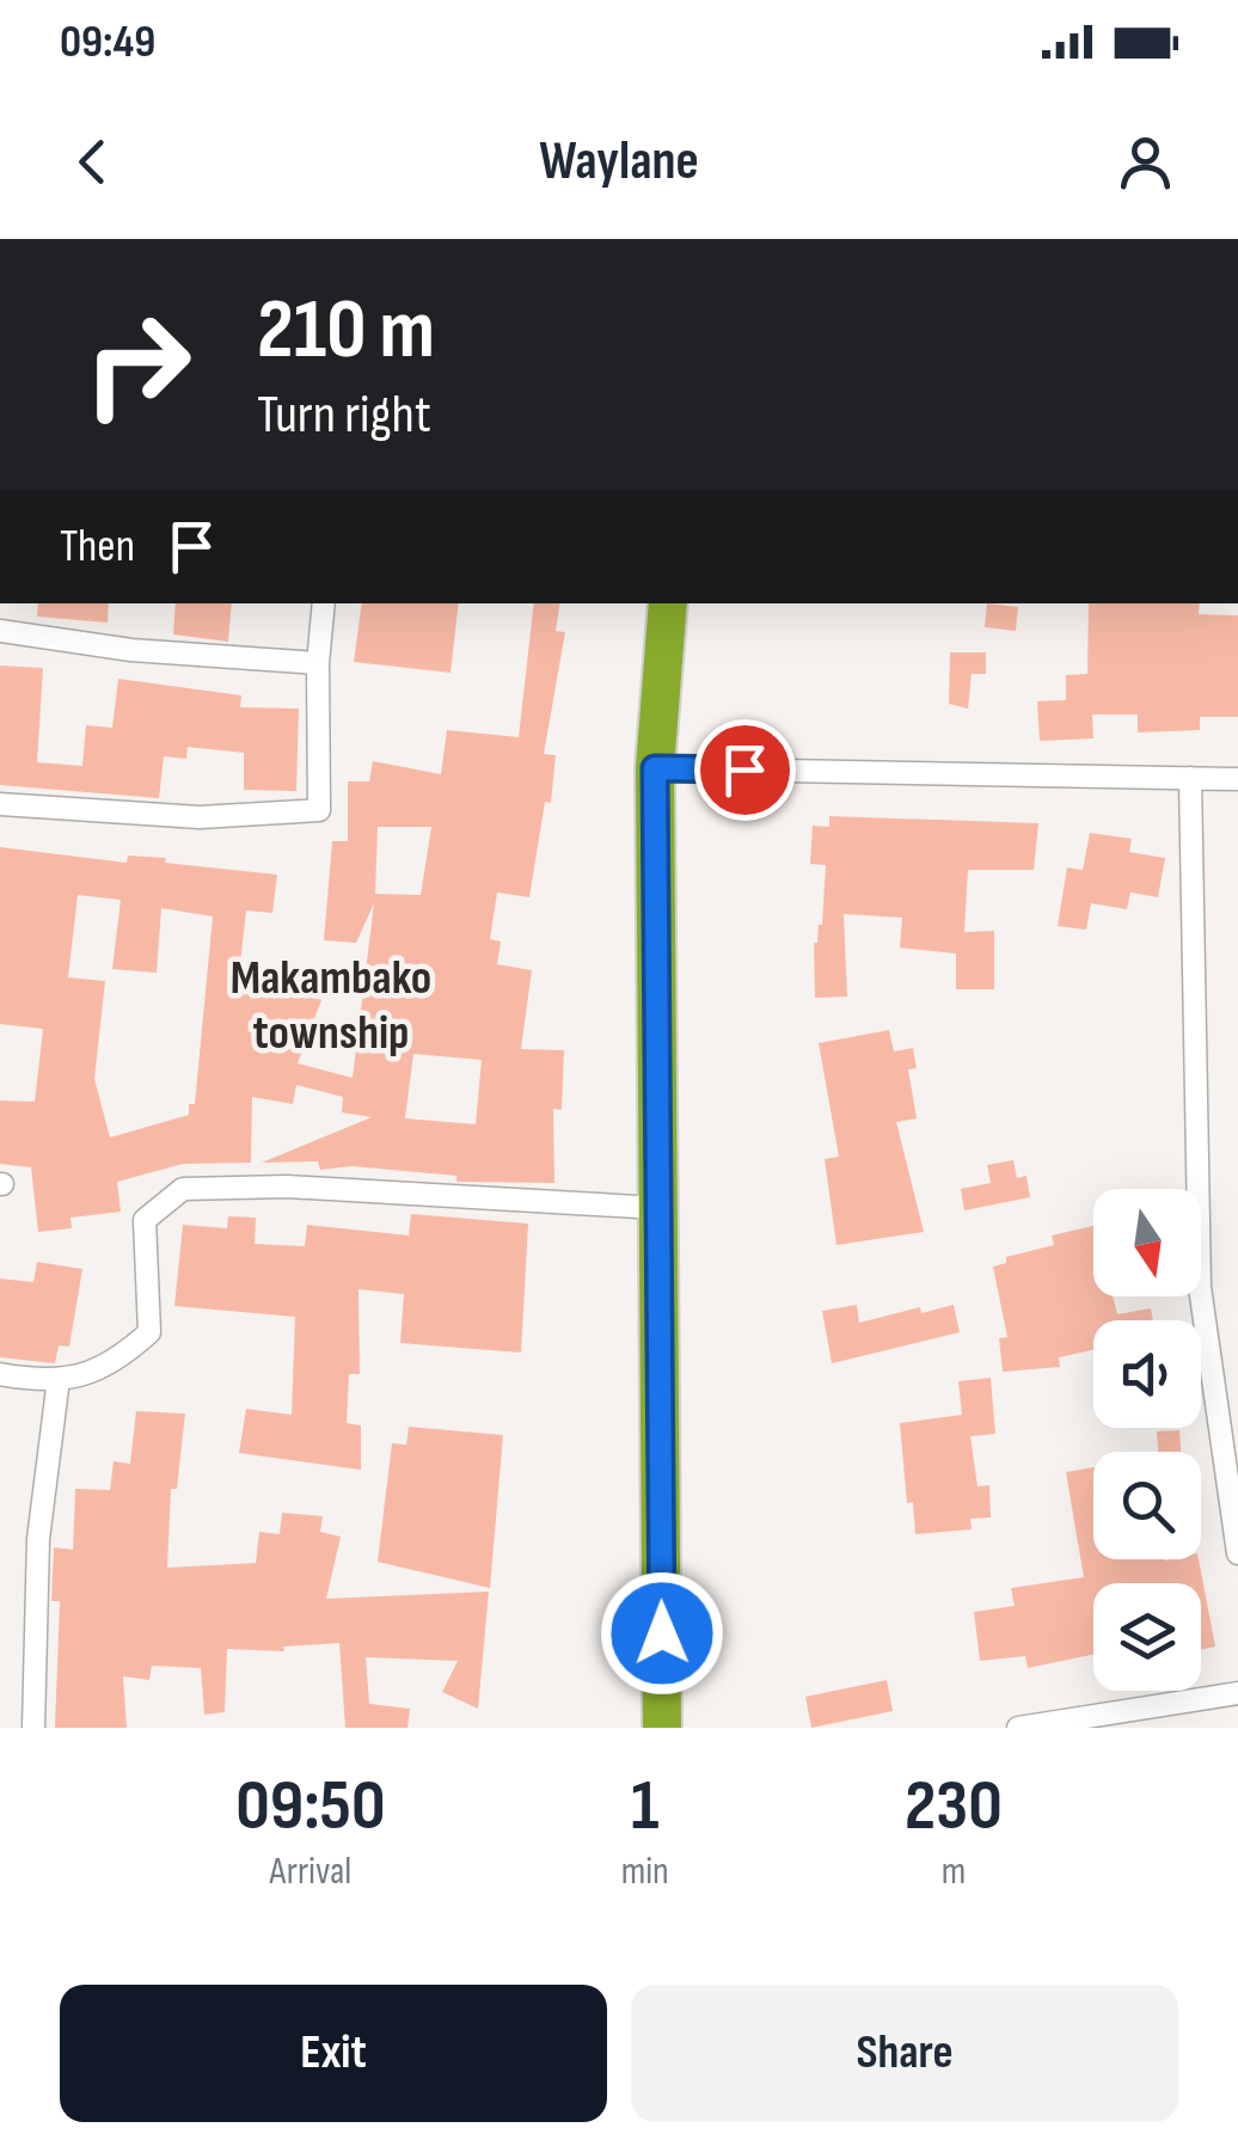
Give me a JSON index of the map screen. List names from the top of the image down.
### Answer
{
  "districts": ["Makambako township"],
  "north": "bottom",
  "page": {
    "status": "09:49",
    "header": "Waylane",
    "turn": ["210 m", "Turn right"],
    "then": "Then",
    "eta": [
      "09:50",
      "Arrival",
      "1",
      "min",
      "230",
      "m"
    ],
    "buttons": ["Exit", "Share"]
  }
}
